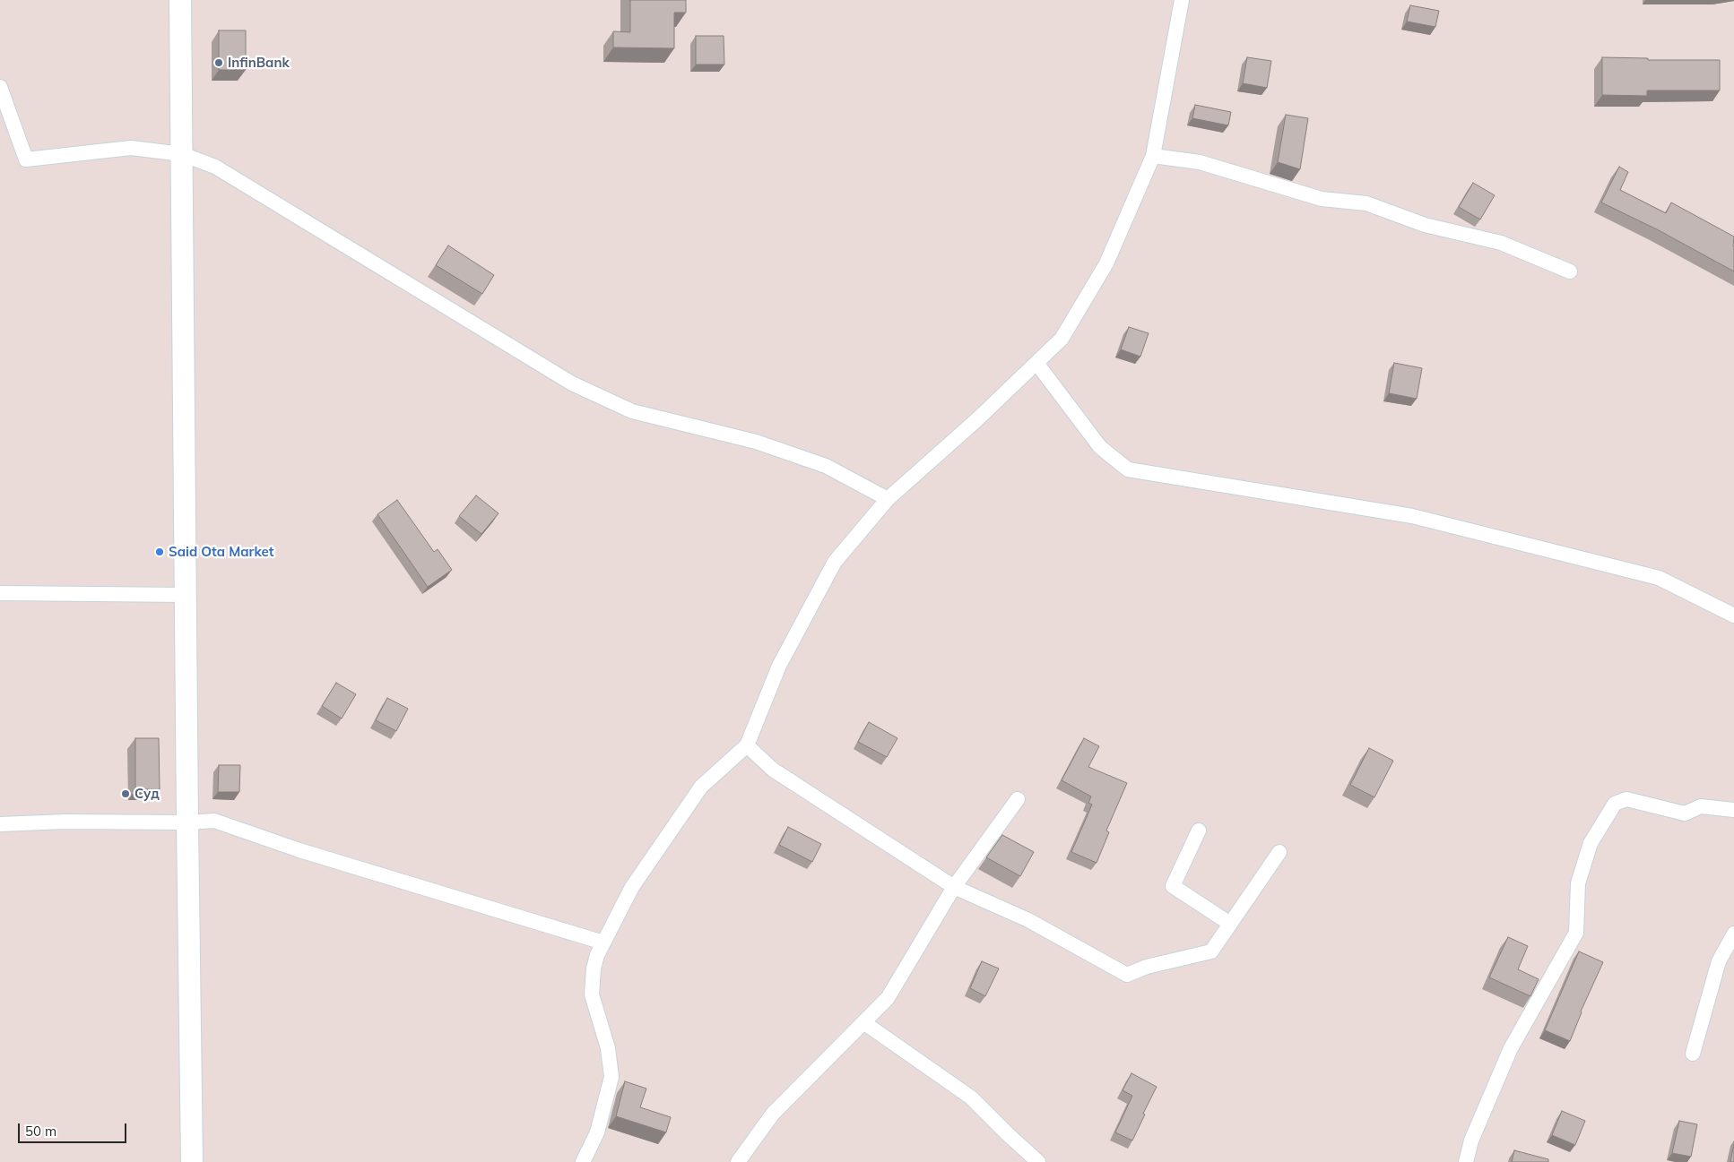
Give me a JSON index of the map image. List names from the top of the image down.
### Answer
{
  "places": ["InfinBank", "Said Ota Market", "Суд"],
  "scale_bar": "50 m"
}
